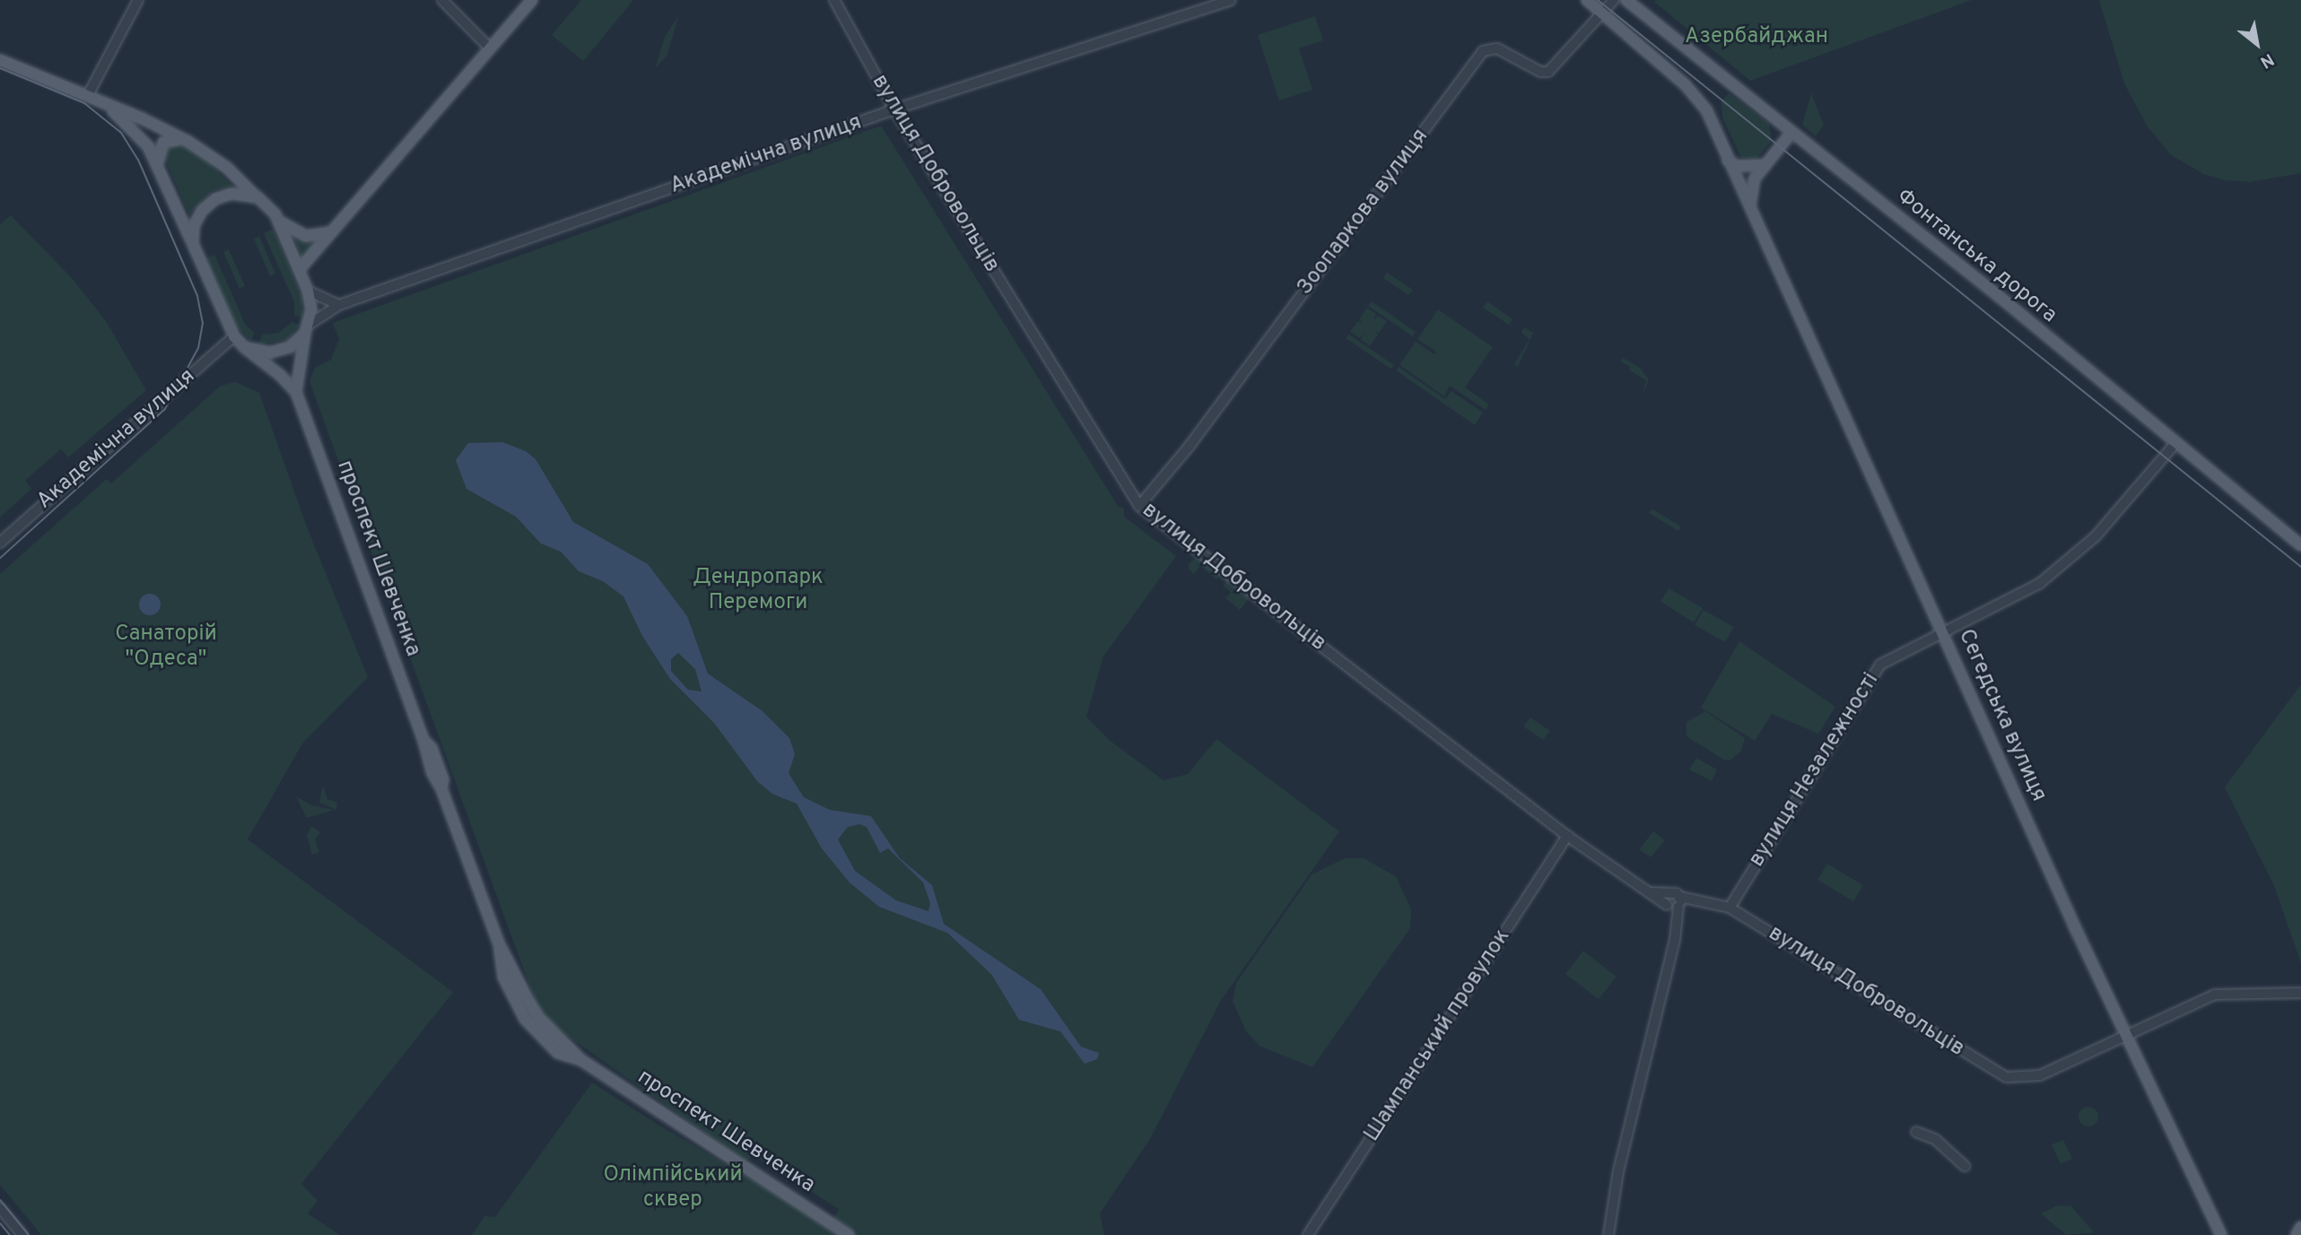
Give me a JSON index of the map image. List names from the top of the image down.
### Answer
{
  "streets": {
    "main road": ["Фонтанська дорога", "проспект Шевченка", "Сегедська вулиця"],
    "street": [
      "Академічна вулиця",
      "вулиця Добровольців",
      "Зоопаркова вулиця",
      "вулиця Незалежності",
      "Шампанський провулок"
    ]
  },
  "crossings": [
    ["Академічна вулиця", "вулиця Добровольців"],
    ["Академічна вулиця", "проспект Шевченка"],
    ["вулиця Добровольців", "Зоопаркова вулиця"],
    ["вулиця Добровольців", "Сегедська вулиця"],
    ["вулиця Добровольців", "вулиця Незалежності"],
    ["вулиця Добровольців", "Шампанський провулок"],
    ["Зоопаркова вулиця", "Сегедська вулиця"],
    ["Фонтанська дорога", "вулиця Незалежності"],
    ["Сегедська вулиця", "вулиця Незалежності"]
  ],
  "parks": [
    "Азербайджан",
    "Дендропарк Перемоги",
    "Санаторій \"Одеса\"",
    "Олімпійський сквер"
  ],
  "north": "bottom right"
}
